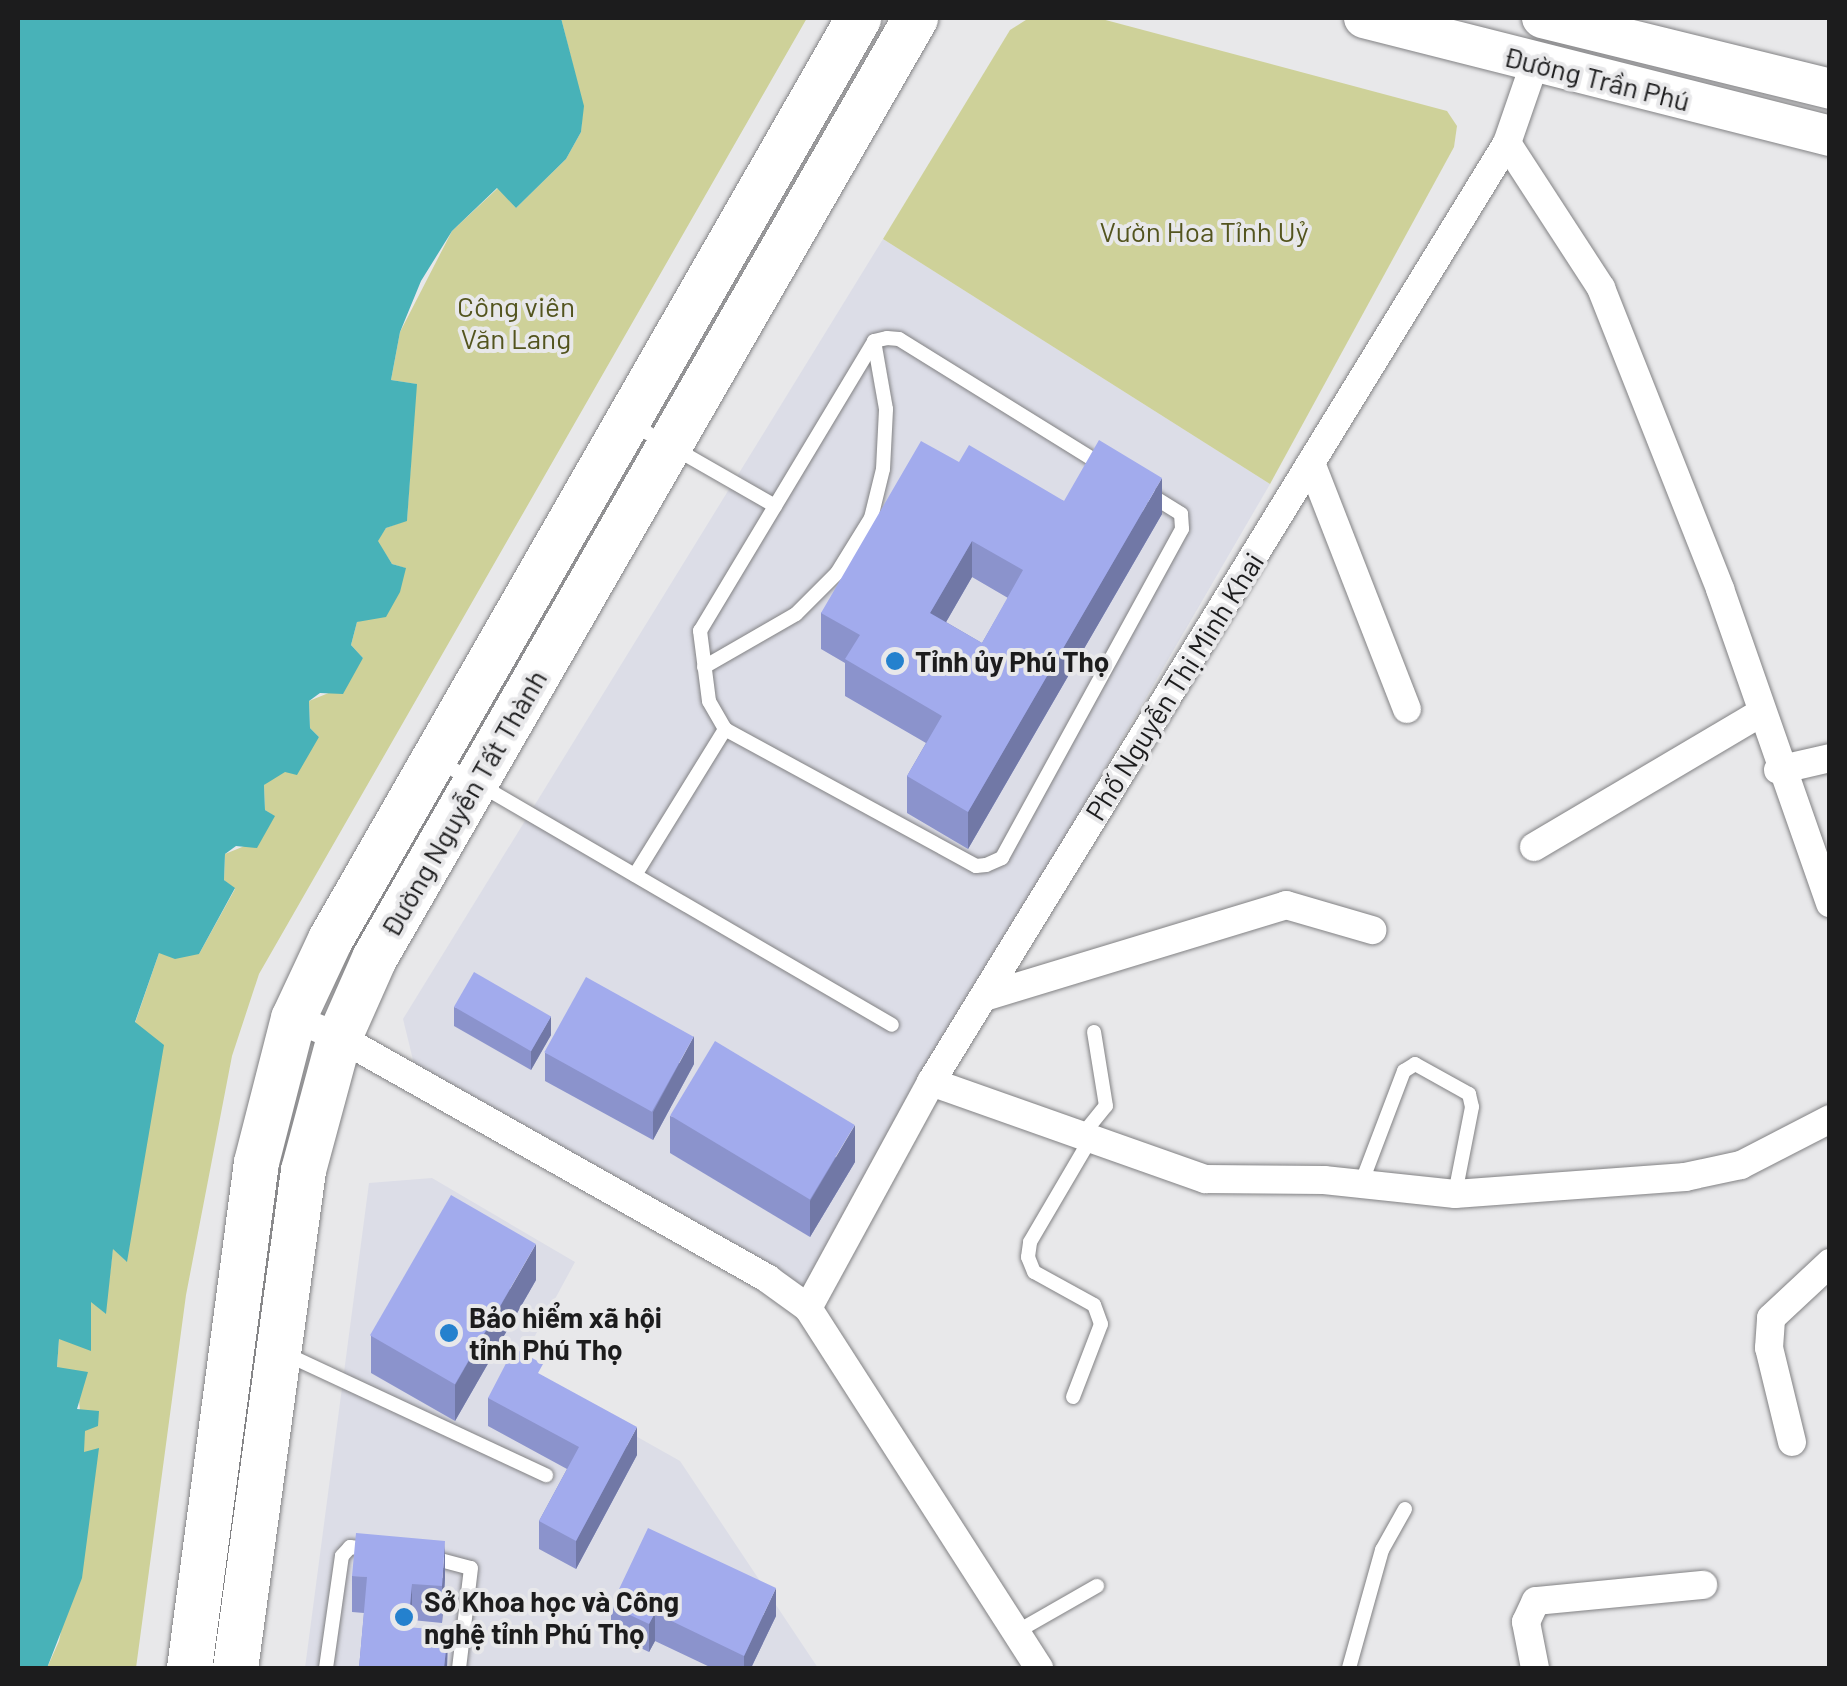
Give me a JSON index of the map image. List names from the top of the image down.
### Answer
{
  "streets": {
    "main road": ["Đường Trần Phú", "Đường Nguyễn Tất Thành"],
    "street": ["Phố Nguyễn Thị Minh Khai"]
  },
  "crossings": [
    ["Đường Trần Phú", "Phố Nguyễn Thị Minh Khai"]
  ],
  "parks": ["Vườn Hoa Tỉnh Uỷ", "Công viên Văn Lang"],
  "places": ["Tỉnh ủy Phú Thọ", "Bảo hiểm xã hội tỉnh Phú Thọ", "Sở Khoa học và Công nghệ tỉnh Phú Thọ"]
}
